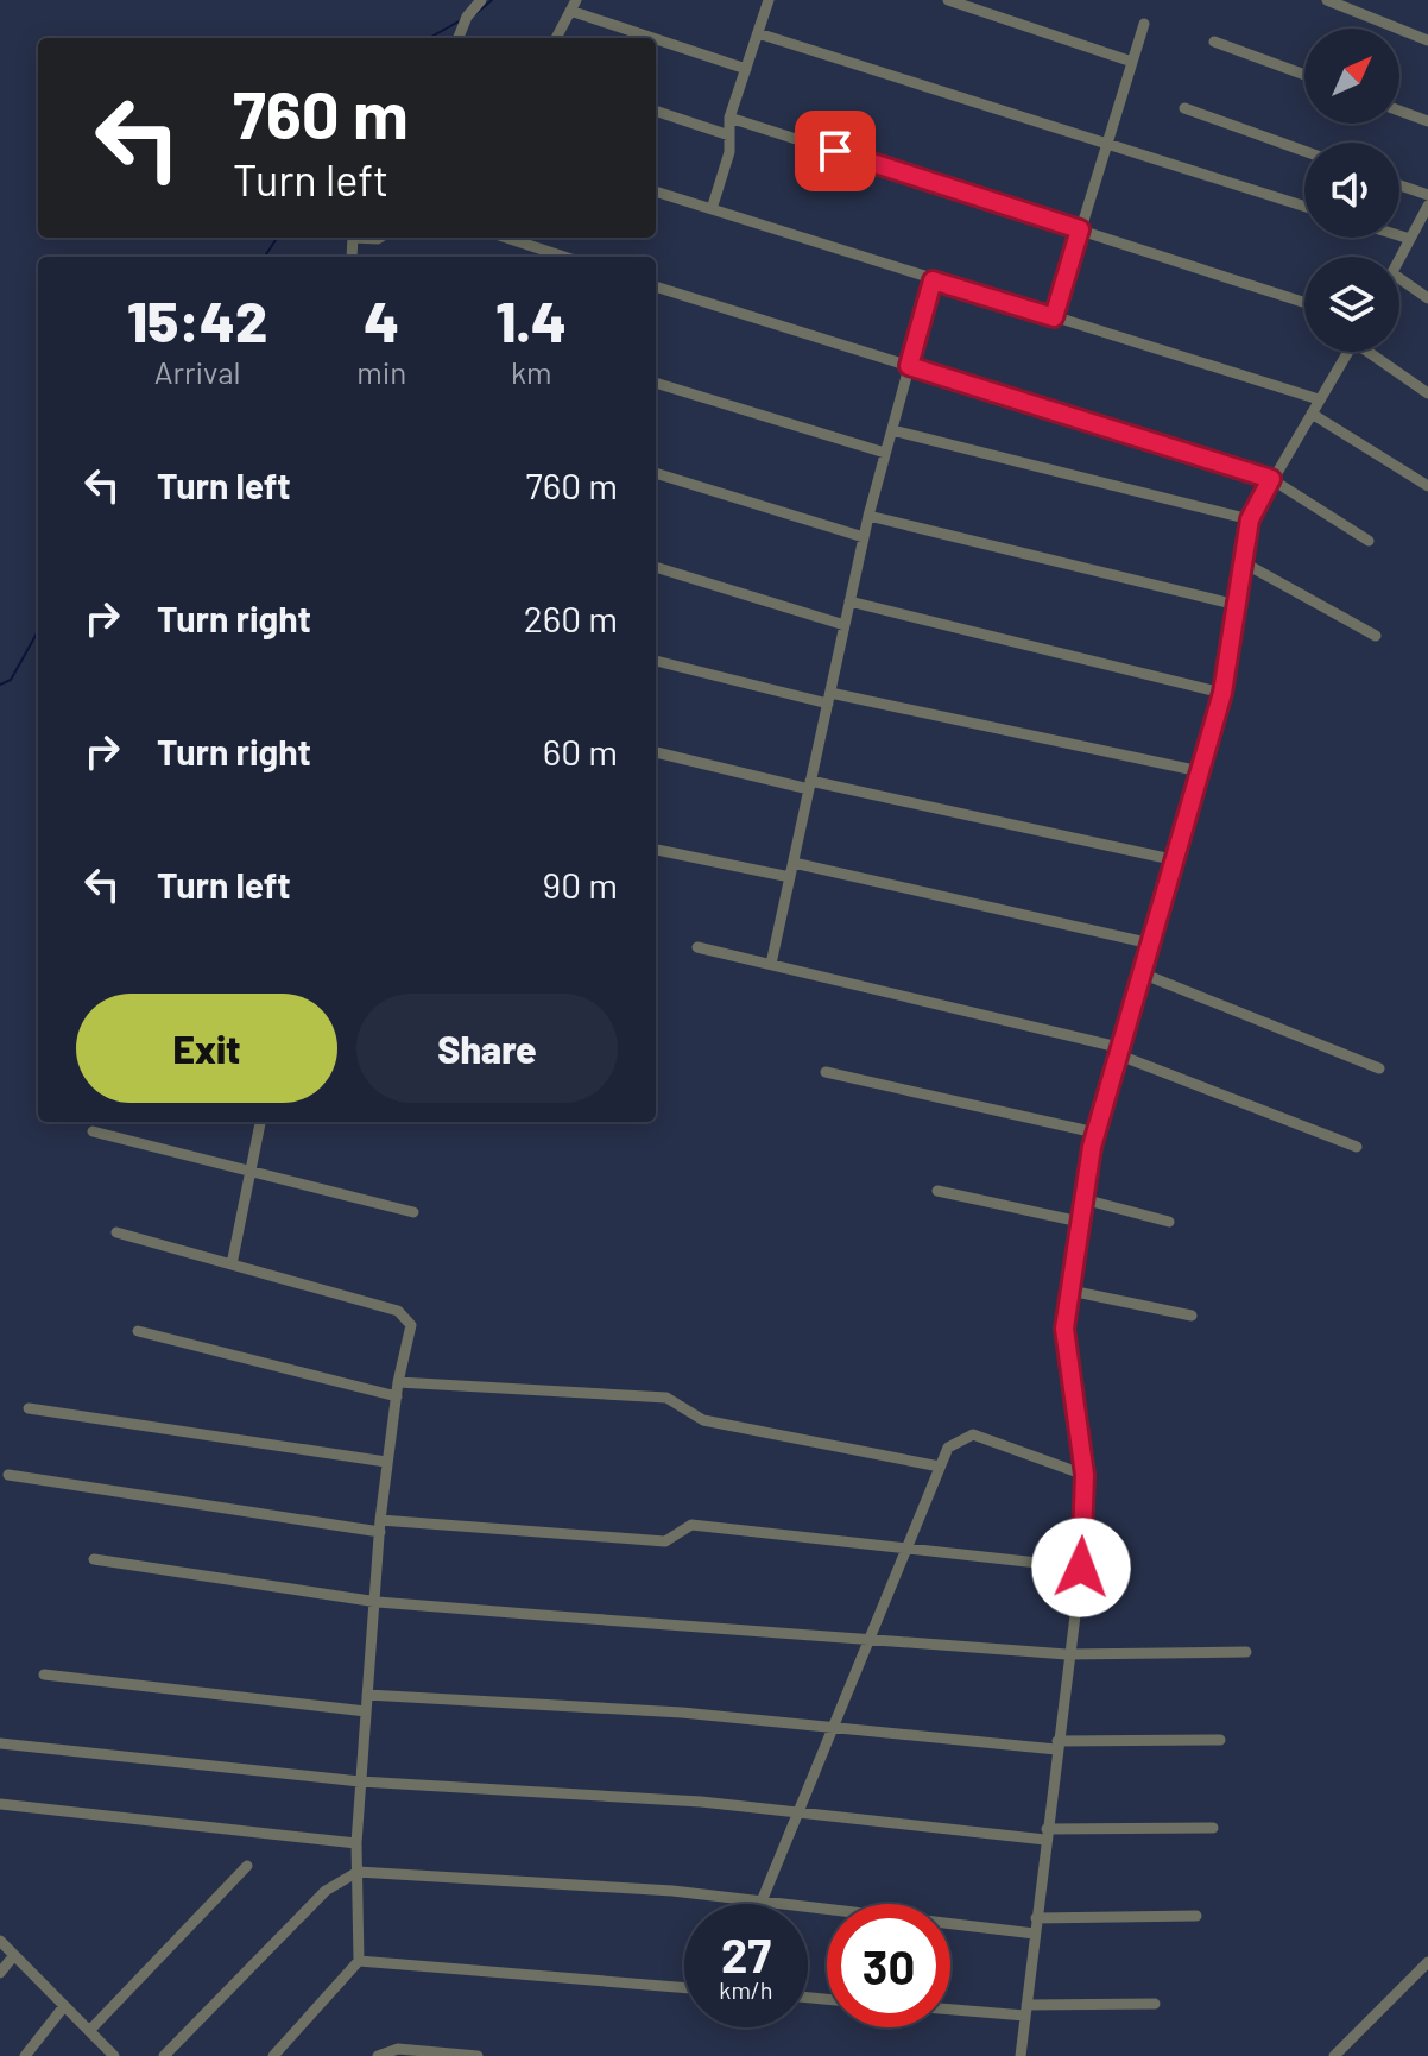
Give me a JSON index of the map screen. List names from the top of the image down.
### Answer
{
  "north": "top right",
  "page": {
    "turn": ["760 m", "Turn left"],
    "eta": [
      "15:42",
      "Arrival",
      "4",
      "min",
      "1.4",
      "km"
    ],
    "list": [
      {
        "name": "Turn left",
        "value": "760 m"
      },
      {
        "name": "Turn right",
        "value": "260 m"
      },
      {
        "name": "Turn right",
        "value": "60 m"
      },
      {
        "name": "Turn left",
        "value": "90 m"
      }
    ],
    "buttons": ["Exit", "Share"],
    "speed": "27 km/h",
    "limit": "30"
  }
}
